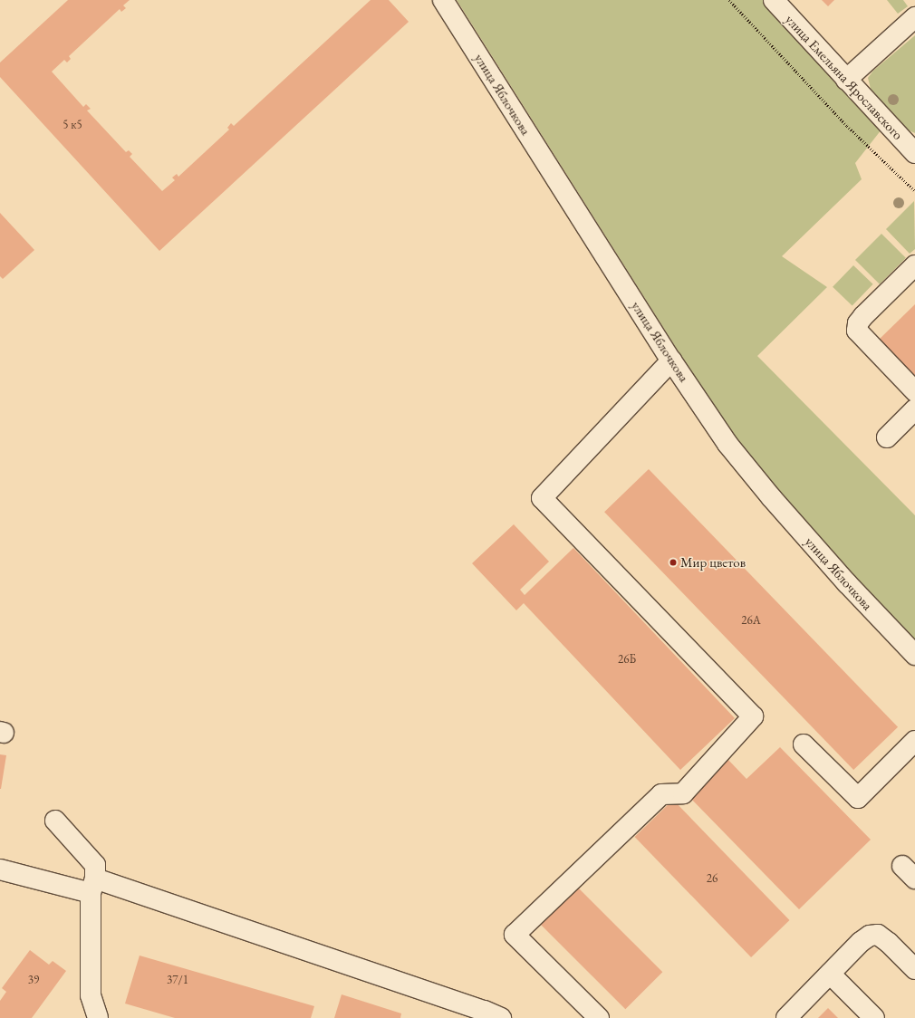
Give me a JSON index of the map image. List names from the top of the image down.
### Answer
{
  "streets": {
    "street": ["улица Емельяна Ярославского", "улица Яблочкова"]
  },
  "places": ["Мир цветов"],
  "house_numbers": [
    "5 к5",
    "26А",
    "26Б",
    "26",
    "39",
    "37/1"
  ]
}
